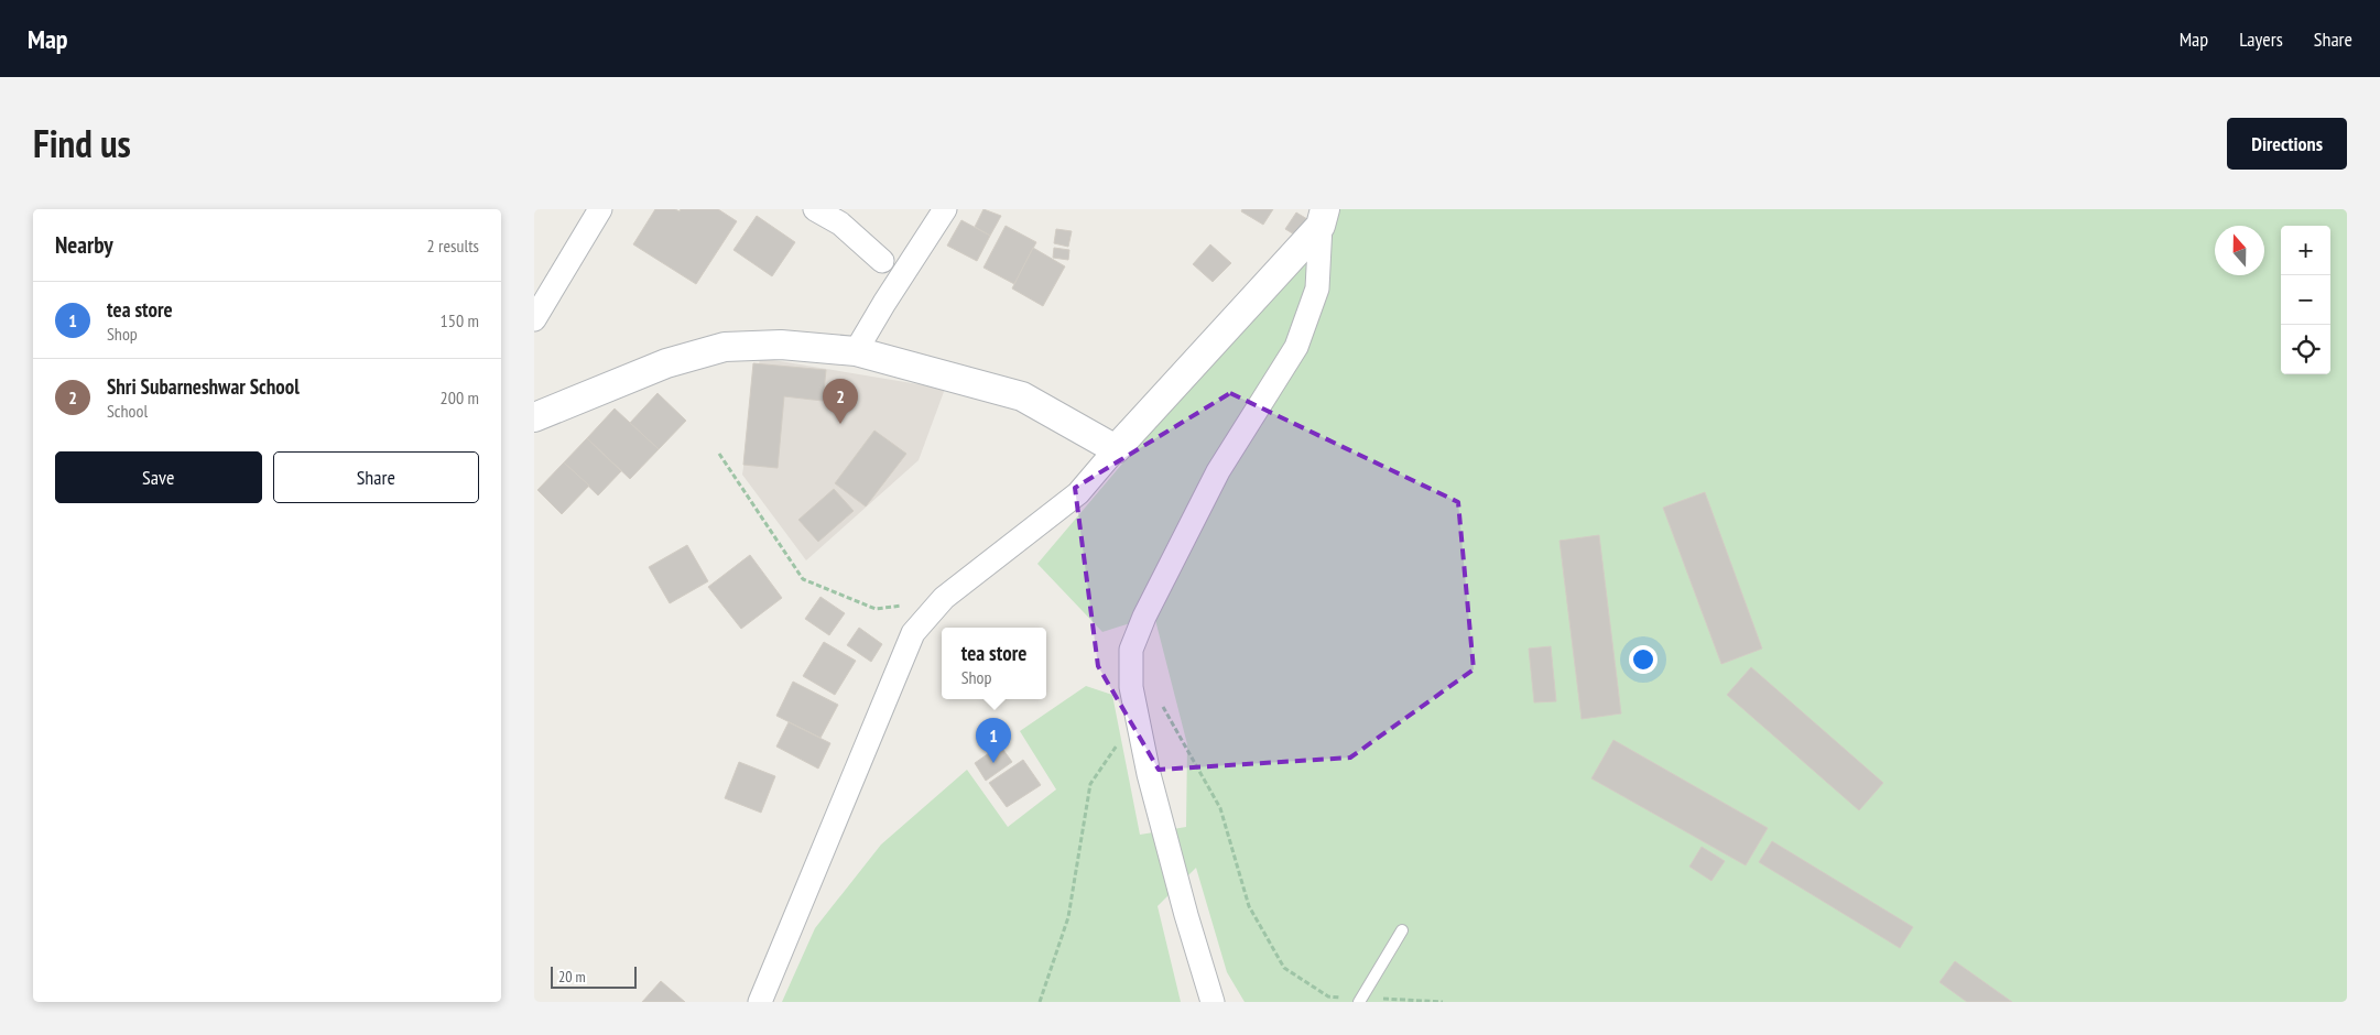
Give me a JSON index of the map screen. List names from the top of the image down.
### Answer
{
  "scale_bar": "20 m",
  "north": "top",
  "page": {
    "header": "Map",
    "nav": ["Map", "Layers", "Share"],
    "title": "Find us",
    "buttons": [
      "Directions",
      ["Save", "Share"]
    ],
    "heading": ["Nearby", "2 results"],
    "map_buttons": ["+", "−"],
    "list": [
      {
        "mark": "1",
        "name": "tea store",
        "note": "Shop",
        "value": "150 m"
      },
      {
        "mark": "2",
        "name": "Shri Subarneshwar School",
        "note": "School",
        "value": "200 m"
      }
    ],
    "pins": ["2", "1"],
    "popup": ["tea store", "Shop"],
    "scale": "20 m"
  }
}
